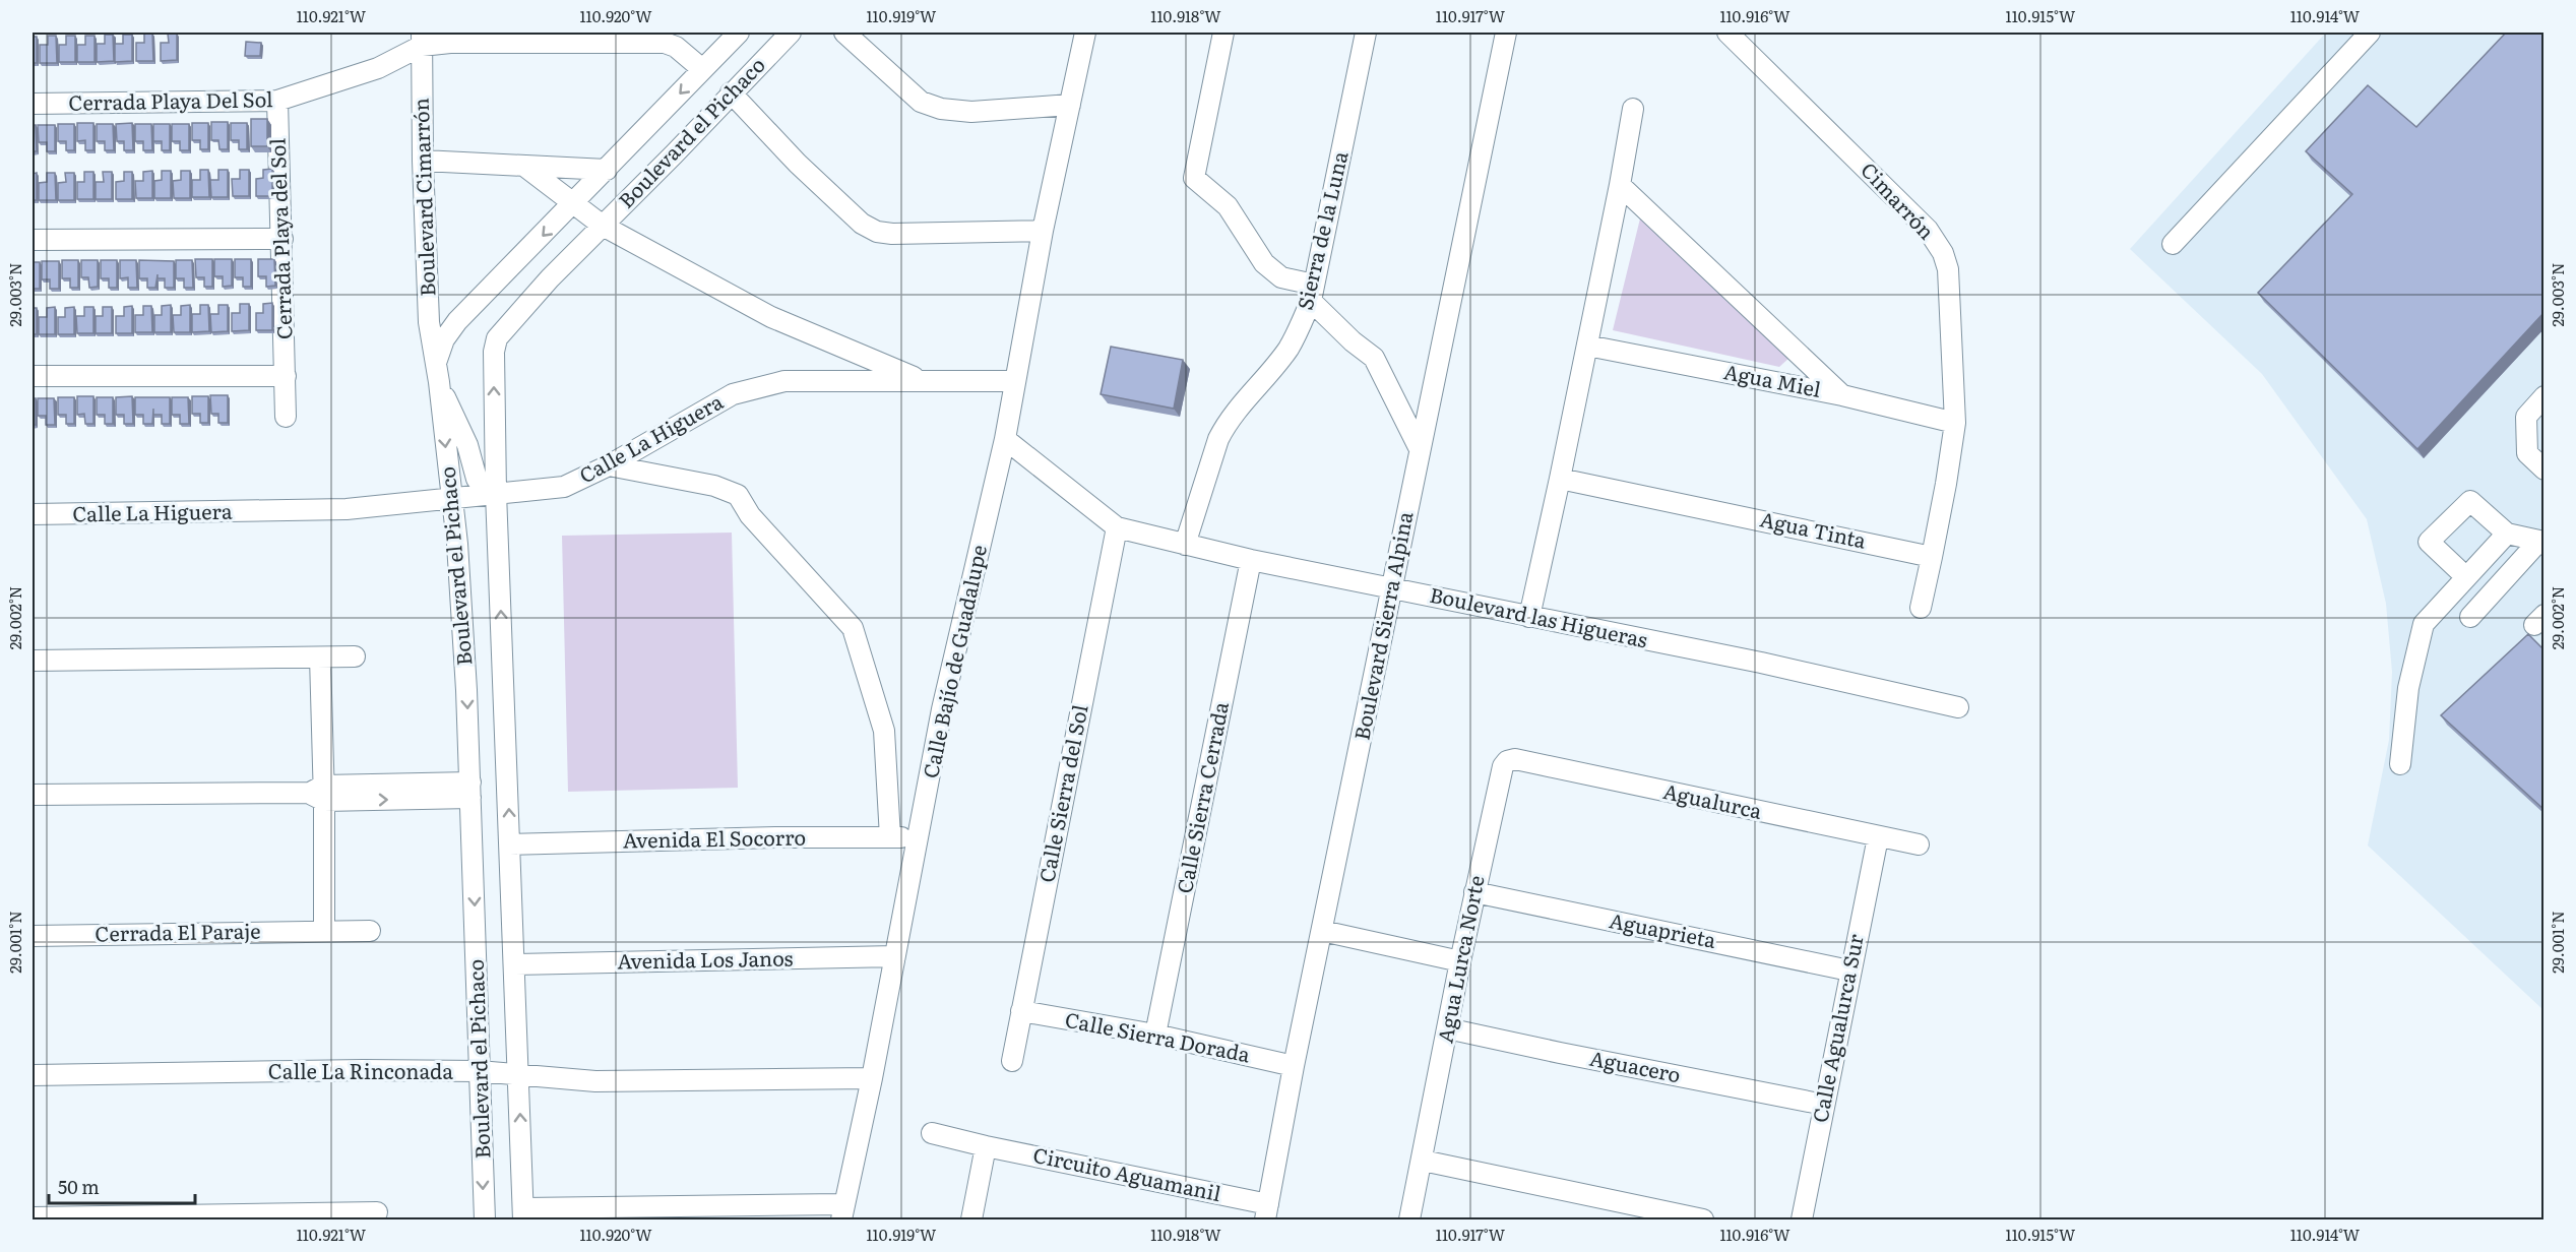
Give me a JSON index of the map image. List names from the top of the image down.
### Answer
{
  "streets": {
    "street": [
      "Cerrada Playa Del Sol",
      "Boulevard el Pichaco",
      "Boulevard Cimarrón",
      "Cimarrón",
      "Sierra de la Luna",
      "Cerrada Playa del Sol",
      "Agua Miel",
      "Calle La Higuera",
      "Agua Tinta",
      "Boulevard las Higueras",
      "Boulevard Sierra Alpina",
      "Calle Bajío de Guadalupe",
      "Calle Sierra del Sol",
      "Calle Sierra Cerrada",
      "Agualurca",
      "Avenida El Socorro",
      "Aguaprieta",
      "Cerrada El Paraje",
      "Agua Lurca Norte",
      "Avenida Los Janos",
      "Calle Agualurca Sur",
      "Calle Sierra Dorada",
      "Aguacero",
      "Calle La Rinconada",
      "Circuito Aguamanil"
    ]
  },
  "crossings": [
    ["Cerrada Playa Del Sol", "Boulevard Cimarrón"],
    ["Cerrada Playa Del Sol", "Cerrada Playa del Sol"],
    ["Boulevard el Pichaco", "Boulevard Cimarrón"],
    ["Boulevard el Pichaco", "Calle La Higuera"],
    ["Boulevard el Pichaco", "Avenida El Socorro"],
    ["Boulevard el Pichaco", "Avenida Los Janos"],
    ["Boulevard el Pichaco", "Calle La Rinconada"],
    ["Cimarrón", "Agua Miel"],
    ["Sierra de la Luna", "Boulevard las Higueras"],
    ["Calle La Higuera", "Calle Bajío de Guadalupe"],
    ["Boulevard las Higueras", "Boulevard Sierra Alpina"],
    ["Boulevard las Higueras", "Calle Bajío de Guadalupe"],
    ["Boulevard las Higueras", "Calle Sierra del Sol"],
    ["Boulevard las Higueras", "Calle Sierra Cerrada"],
    ["Boulevard Sierra Alpina", "Calle Sierra Dorada"],
    ["Boulevard Sierra Alpina", "Circuito Aguamanil"],
    ["Calle Bajío de Guadalupe", "Avenida El Socorro"],
    ["Calle Bajío de Guadalupe", "Avenida Los Janos"],
    ["Calle Bajío de Guadalupe", "Calle La Rinconada"],
    ["Calle Sierra del Sol", "Calle Sierra Dorada"],
    ["Calle Sierra Cerrada", "Calle Sierra Dorada"],
    ["Agualurca", "Agua Lurca Norte"],
    ["Agualurca", "Calle Agualurca Sur"],
    ["Aguaprieta", "Agua Lurca Norte"],
    ["Aguaprieta", "Calle Agualurca Sur"],
    ["Agua Lurca Norte", "Aguacero"],
    ["Calle Agualurca Sur", "Aguacero"]
  ],
  "scale_bar": "50 m",
  "coordinates": [
    "110.921°W",
    "110.920°W",
    "110.919°W",
    "110.918°W",
    "110.917°W",
    "110.916°W",
    "110.915°W",
    "110.914°W",
    "29.003°N",
    "29.002°N",
    "29.001°N"
  ]
}
